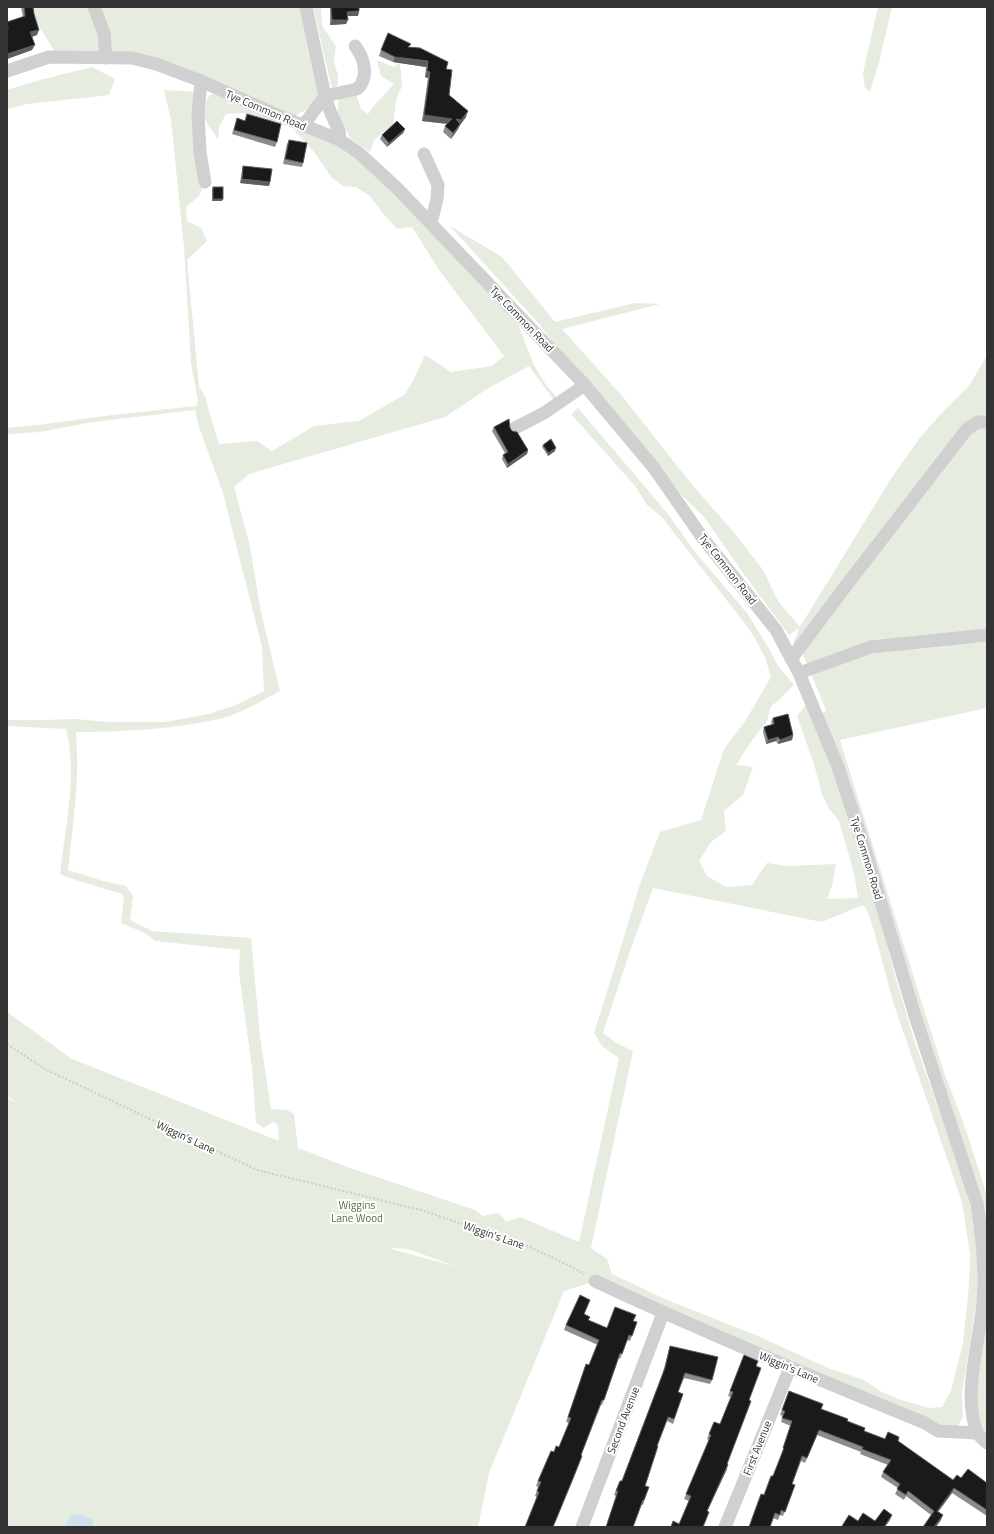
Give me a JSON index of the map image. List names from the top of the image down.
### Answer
{
  "streets": {
    "street": [
      "Tye Common Road",
      "Wiggin's Lane",
      "Second Avenue",
      "First Avenue"
    ]
  },
  "crossings": [
    ["Tye Common Road", "Wiggin's Lane"],
    ["Wiggin's Lane", "Second Avenue"],
    ["Wiggin's Lane", "First Avenue"]
  ],
  "parks": ["Wiggins Lane Wood"]
}
